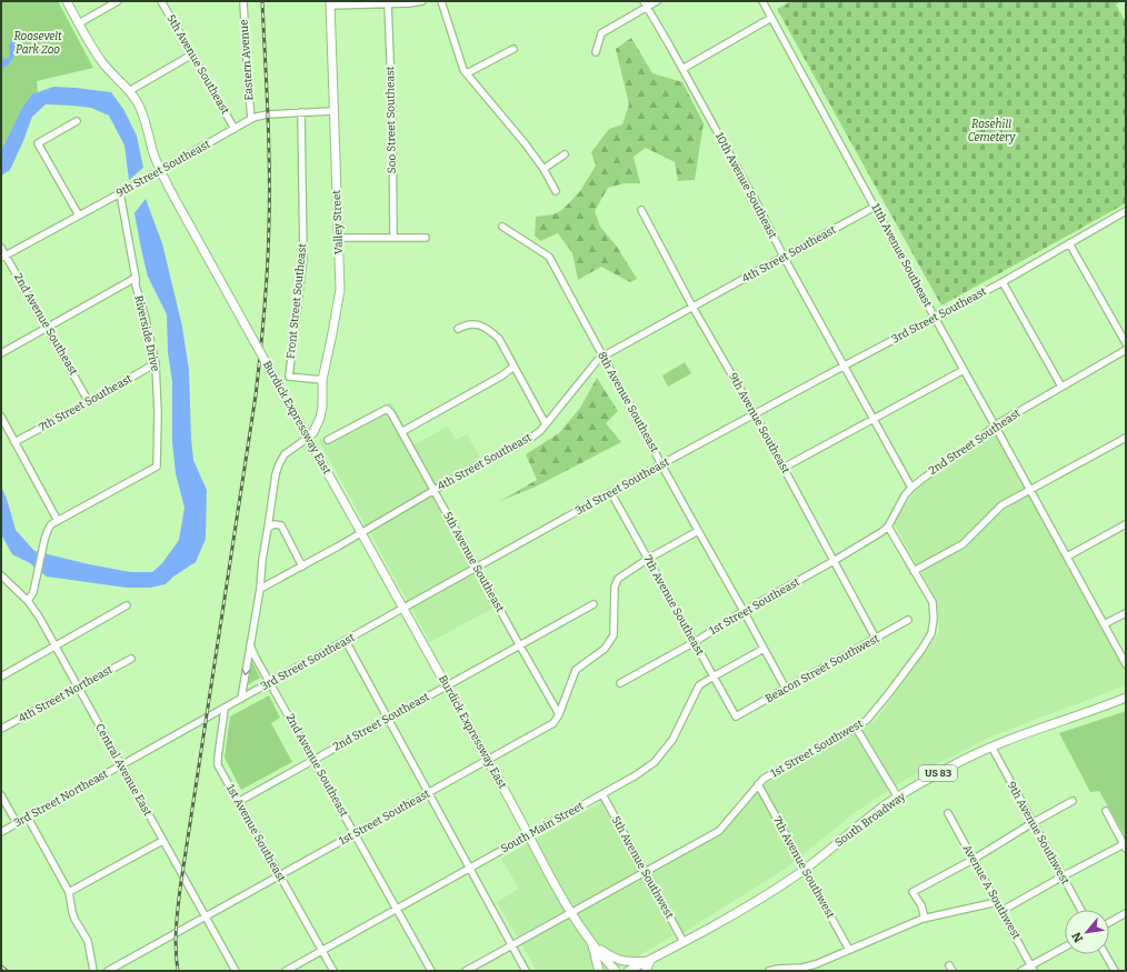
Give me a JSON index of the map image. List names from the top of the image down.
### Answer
{
  "streets": {
    "main road": [
      "Valley Street",
      "Burdick Expressway East",
      "US 83",
      "South Broadway"
    ],
    "street": [
      "Eastern Avenue",
      "5th Avenue Southeast",
      "Soo Street Southeast",
      "9th Street Southeast",
      "10th Avenue Southeast",
      "4th Street Southeast",
      "11th Avenue Southeast",
      "Front Street Southeast",
      "3rd Street Southeast",
      "2nd Avenue Southeast",
      "Riverside Drive",
      "8th Avenue Southeast",
      "7th Street Southeast",
      "9th Avenue Southeast",
      "2nd Street Southeast",
      "7th Avenue Southeast",
      "1st Street Southeast",
      "Beacon Street Southwest",
      "4th Street Northeast",
      "1st Street Southwest",
      "Central Avenue East",
      "3rd Street Northeast",
      "South Main Street",
      "1st Avenue Southeast",
      "9th Avenue Southwest",
      "5th Avenue Southwest",
      "7th Avenue Southwest",
      "Avenue A Southwest"
    ]
  },
  "crossings": [
    ["Eastern Avenue", "9th Street Southeast"],
    ["5th Avenue Southeast", "9th Street Southeast"],
    ["5th Avenue Southeast", "4th Street Southeast"],
    ["5th Avenue Southeast", "3rd Street Southeast"],
    ["5th Avenue Southeast", "2nd Street Southeast"],
    ["5th Avenue Southeast", "1st Street Southeast"],
    ["9th Street Southeast", "Valley Street"],
    ["9th Street Southeast", "Front Street Southeast"],
    ["9th Street Southeast", "2nd Avenue Southeast"],
    ["9th Street Southeast", "Riverside Drive"],
    ["9th Street Southeast", "Burdick Expressway East"],
    ["10th Avenue Southeast", "4th Street Southeast"],
    ["10th Avenue Southeast", "3rd Street Southeast"],
    ["10th Avenue Southeast", "2nd Street Southeast"],
    ["Valley Street", "Front Street Southeast"],
    ["Valley Street", "Burdick Expressway East"],
    ["4th Street Southeast", "11th Avenue Southeast"],
    ["4th Street Southeast", "8th Avenue Southeast"],
    ["4th Street Southeast", "Burdick Expressway East"],
    ["4th Street Southeast", "9th Avenue Southeast"],
    ["11th Avenue Southeast", "3rd Street Southeast"],
    ["11th Avenue Southeast", "2nd Street Southeast"],
    ["3rd Street Southeast", "2nd Avenue Southeast"],
    ["3rd Street Southeast", "8th Avenue Southeast"],
    ["3rd Street Southeast", "Burdick Expressway East"],
    ["3rd Street Southeast", "9th Avenue Southeast"],
    ["3rd Street Southeast", "7th Avenue Southeast"],
    ["3rd Street Southeast", "Central Avenue East"],
    ["3rd Street Southeast", "3rd Street Northeast"],
    ["3rd Street Southeast", "1st Avenue Southeast"],
    ["2nd Avenue Southeast", "7th Street Southeast"],
    ["2nd Avenue Southeast", "2nd Street Southeast"],
    ["2nd Avenue Southeast", "1st Street Southeast"],
    ["2nd Avenue Southeast", "South Main Street"],
    ["Riverside Drive", "7th Street Southeast"],
    ["8th Avenue Southeast", "1st Street Southeast"],
    ["8th Avenue Southeast", "Beacon Street Southwest"],
    ["8th Avenue Southeast", "South Main Street"],
    ["Burdick Expressway East", "2nd Street Southeast"],
    ["Burdick Expressway East", "1st Street Southeast"],
    ["Burdick Expressway East", "1st Street Southwest"],
    ["Burdick Expressway East", "South Main Street"],
    ["9th Avenue Southeast", "1st Street Southeast"],
    ["9th Avenue Southeast", "Beacon Street Southwest"],
    ["2nd Street Southeast", "1st Street Southeast"],
    ["2nd Street Southeast", "1st Street Southwest"],
    ["2nd Street Southeast", "1st Avenue Southeast"],
    ["7th Avenue Southeast", "1st Street Southeast"],
    ["7th Avenue Southeast", "Beacon Street Southwest"],
    ["7th Avenue Southeast", "South Main Street"],
    ["1st Street Southeast", "1st Street Southwest"],
    ["1st Street Southeast", "Central Avenue East"],
    ["1st Street Southeast", "1st Avenue Southeast"],
    ["4th Street Northeast", "Central Avenue East"],
    ["1st Street Southwest", "5th Avenue Southwest"],
    ["1st Street Southwest", "7th Avenue Southwest"],
    ["Central Avenue East", "3rd Street Northeast"],
    ["South Broadway", "9th Avenue Southwest"],
    ["South Broadway", "5th Avenue Southwest"],
    ["South Broadway", "7th Avenue Southwest"],
    ["South Main Street", "1st Avenue Southeast"],
    ["South Main Street", "5th Avenue Southwest"]
  ],
  "parks": ["Roosevelt Park Zoo", "Rosehill Cemetery"],
  "north": "bottom left"
}
